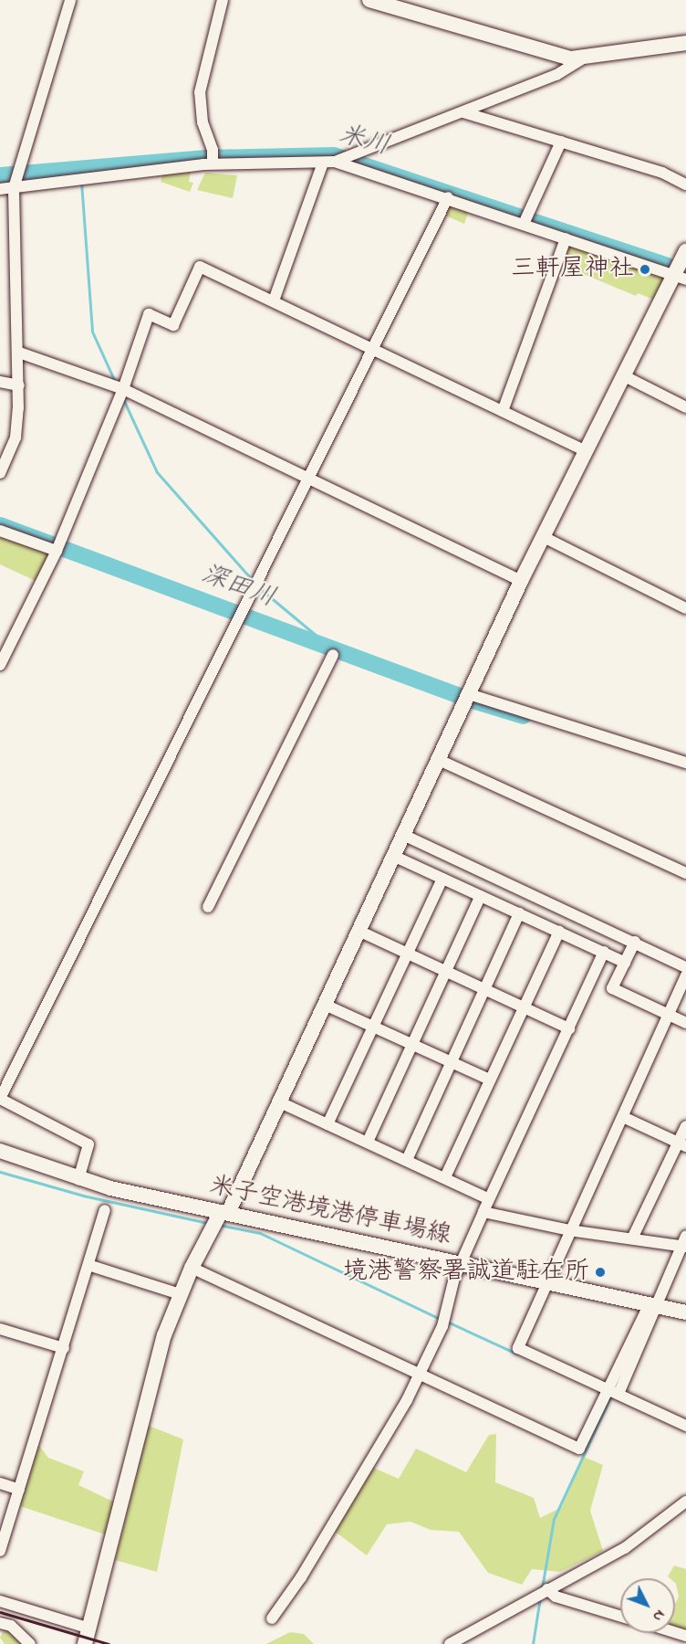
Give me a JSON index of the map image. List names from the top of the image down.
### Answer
{
  "streets": {
    "street": ["米子空港境港停車場線"]
  },
  "water": ["米川", "深田川"],
  "places": ["三軒屋神社", "境港警察署誠道駐在所"],
  "north": "bottom right"
}
